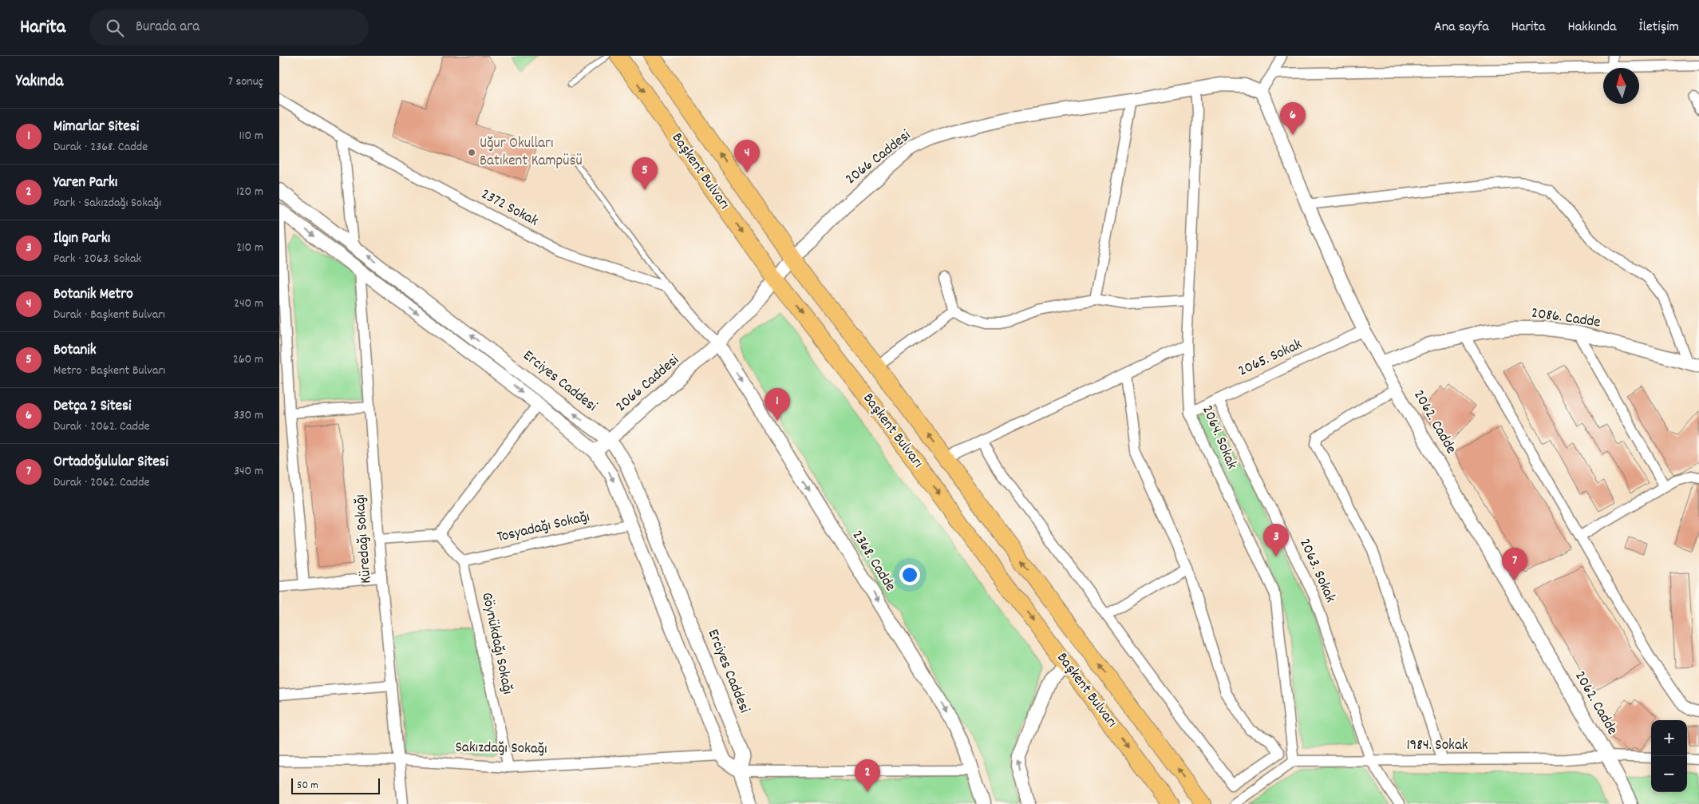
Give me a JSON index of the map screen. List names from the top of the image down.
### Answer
{
  "streets": {
    "main road": ["Başkent Bulvarı"],
    "street": [
      "2066 Caddesi",
      "2372 Sokak",
      "2086. Cadde",
      "2065. Sokak",
      "Erciyes Caddesi",
      "2062. Cadde",
      "2064. Sokak",
      "Tosyadağı Sokağı",
      "Küredağı Sokağı",
      "2368. Cadde",
      "2063. Sokak",
      "Göynükdağı Sokağı",
      "1984. Sokak",
      "Sakızdağı Sokağı"
    ]
  },
  "crossings": [
    ["2066 Caddesi", "Başkent Bulvarı"],
    ["2066 Caddesi", "Erciyes Caddesi"],
    ["2066 Caddesi", "2062. Cadde"],
    ["2066 Caddesi", "2064. Sokak"],
    ["2066 Caddesi", "2368. Cadde"],
    ["2086. Cadde", "2062. Cadde"],
    ["2065. Sokak", "2062. Cadde"],
    ["2065. Sokak", "2064. Sokak"],
    ["2065. Sokak", "2063. Sokak"],
    ["Erciyes Caddesi", "Tosyadağı Sokağı"],
    ["Erciyes Caddesi", "Küredağı Sokağı"],
    ["Erciyes Caddesi", "Sakızdağı Sokağı"],
    ["2062. Cadde", "1984. Sokak"],
    ["2064. Sokak", "1984. Sokak"],
    ["Tosyadağı Sokağı", "Göynükdağı Sokağı"],
    ["Küredağı Sokağı", "Sakızdağı Sokağı"],
    ["2063. Sokak", "1984. Sokak"],
    ["Göynükdağı Sokağı", "Sakızdağı Sokağı"]
  ],
  "one_way": ["2368. Cadde"],
  "places": ["Uğur Okulları Batıkent Kampüsü"],
  "scale_bar": "50 m",
  "north": "top",
  "page": {
    "header": "Harita",
    "search": "Burada ara",
    "nav": [
      "Ana sayfa",
      "Harita",
      "Hakkında",
      "İletişim"
    ],
    "heading": ["Yakında", "7 sonuç"],
    "pins": [
      "6",
      "4",
      "5",
      "1",
      "3",
      "7",
      "2"
    ],
    "list": [
      {
        "mark": "1",
        "name": "Mimarlar Sitesi",
        "note": "Durak · 2368. Cadde",
        "value": "110 m"
      },
      {
        "mark": "2",
        "name": "Yaren Parkı",
        "note": "Park · Sakızdağı Sokağı",
        "value": "120 m"
      },
      {
        "mark": "3",
        "name": "Ilgın Parkı",
        "note": "Park · 2063. Sokak",
        "value": "210 m"
      },
      {
        "mark": "4",
        "name": "Botanik Metro",
        "note": "Durak · Başkent Bulvarı",
        "value": "240 m"
      },
      {
        "mark": "5",
        "name": "Botanik",
        "note": "Metro · Başkent Bulvarı",
        "value": "260 m"
      },
      {
        "mark": "6",
        "name": "Detça 2 Sitesi",
        "note": "Durak · 2062. Cadde",
        "value": "330 m"
      },
      {
        "mark": "7",
        "name": "Ortadoğulular Sitesi",
        "note": "Durak · 2062. Cadde",
        "value": "340 m"
      }
    ],
    "map_buttons": ["+", "−"],
    "scale": "50 m"
  }
}
